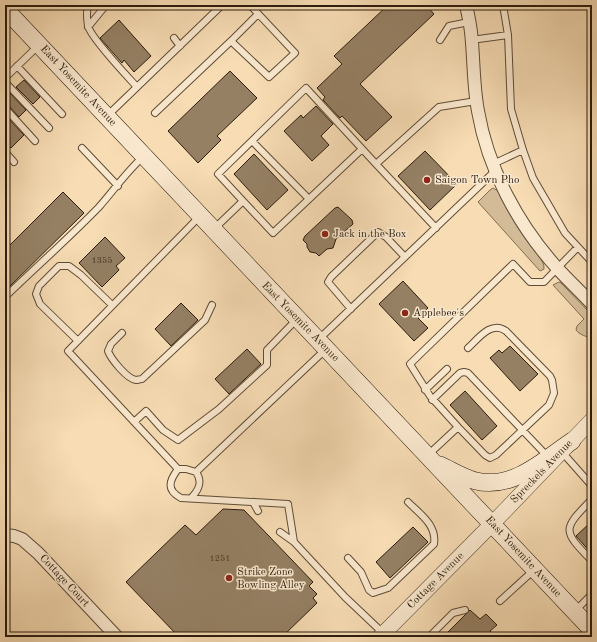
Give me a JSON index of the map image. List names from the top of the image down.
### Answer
{
  "streets": {
    "main road": ["East Yosemite Avenue"],
    "street": ["Spreckels Avenue", "Cottage Court", "Cottage Avenue"]
  },
  "crossings": [
    ["East Yosemite Avenue", "Spreckels Avenue"],
    ["East Yosemite Avenue", "Cottage Avenue"],
    ["Spreckels Avenue", "Cottage Avenue"]
  ],
  "places": [
    "Saigon Town Pho",
    "Jack in the Box",
    "Applebee's",
    "Strike Zone Bowling Alley"
  ],
  "house_numbers": ["1355", "1251"]
}
